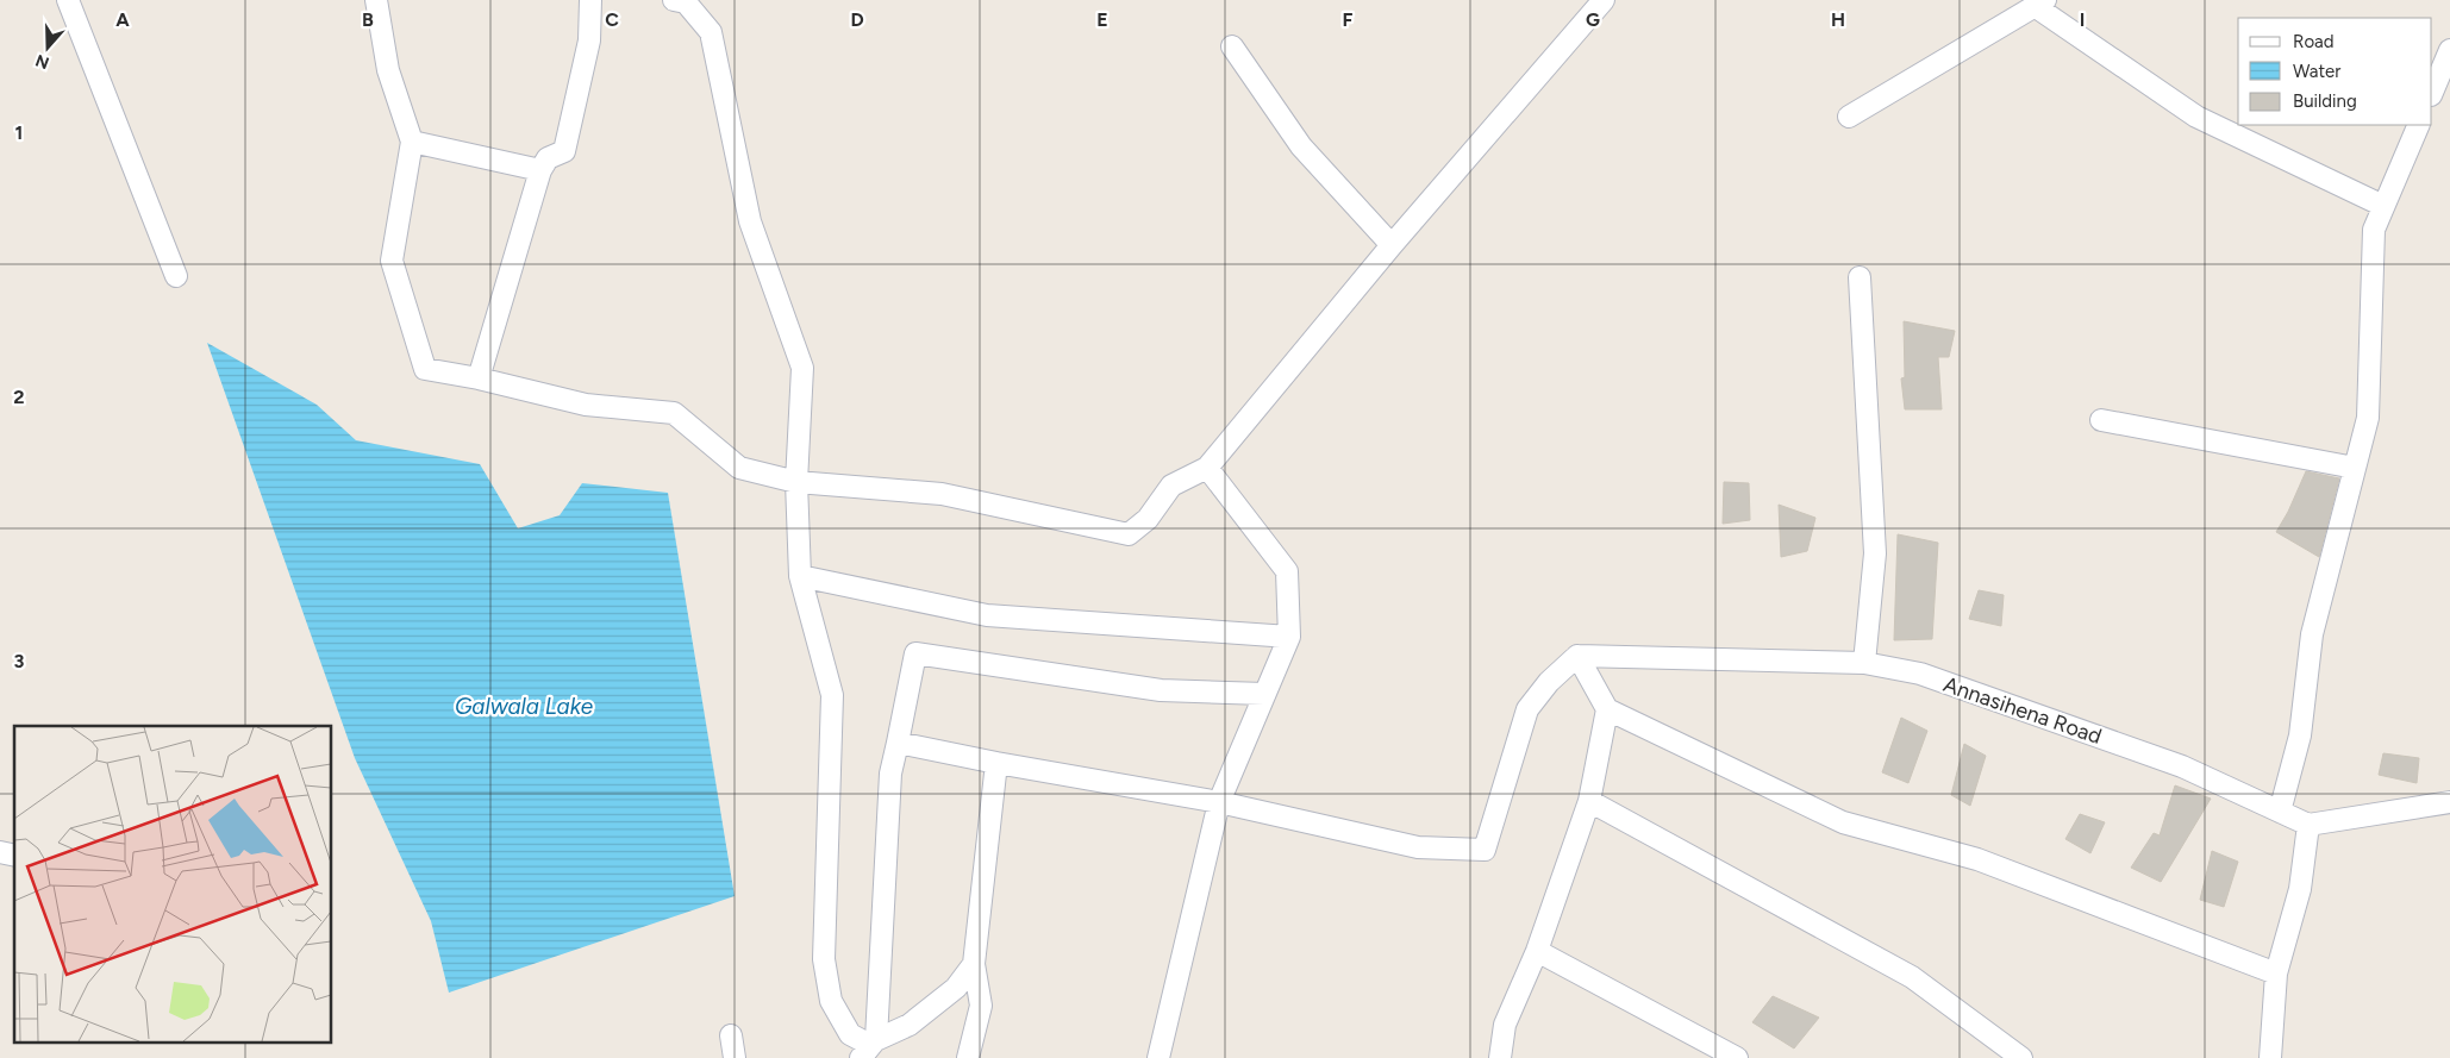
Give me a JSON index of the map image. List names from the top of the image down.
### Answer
{
  "streets": {
    "street": ["Annasihena Road"]
  },
  "water": ["Galwala Lake"],
  "legend": ["Road", "Water", "Building"],
  "north": "bottom",
  "grid": {
    "columns": [
      "A",
      "B",
      "C",
      "D",
      "E",
      "F",
      "G",
      "H",
      "I"
    ],
    "rows": ["1", "2", "3"]
  }
}
